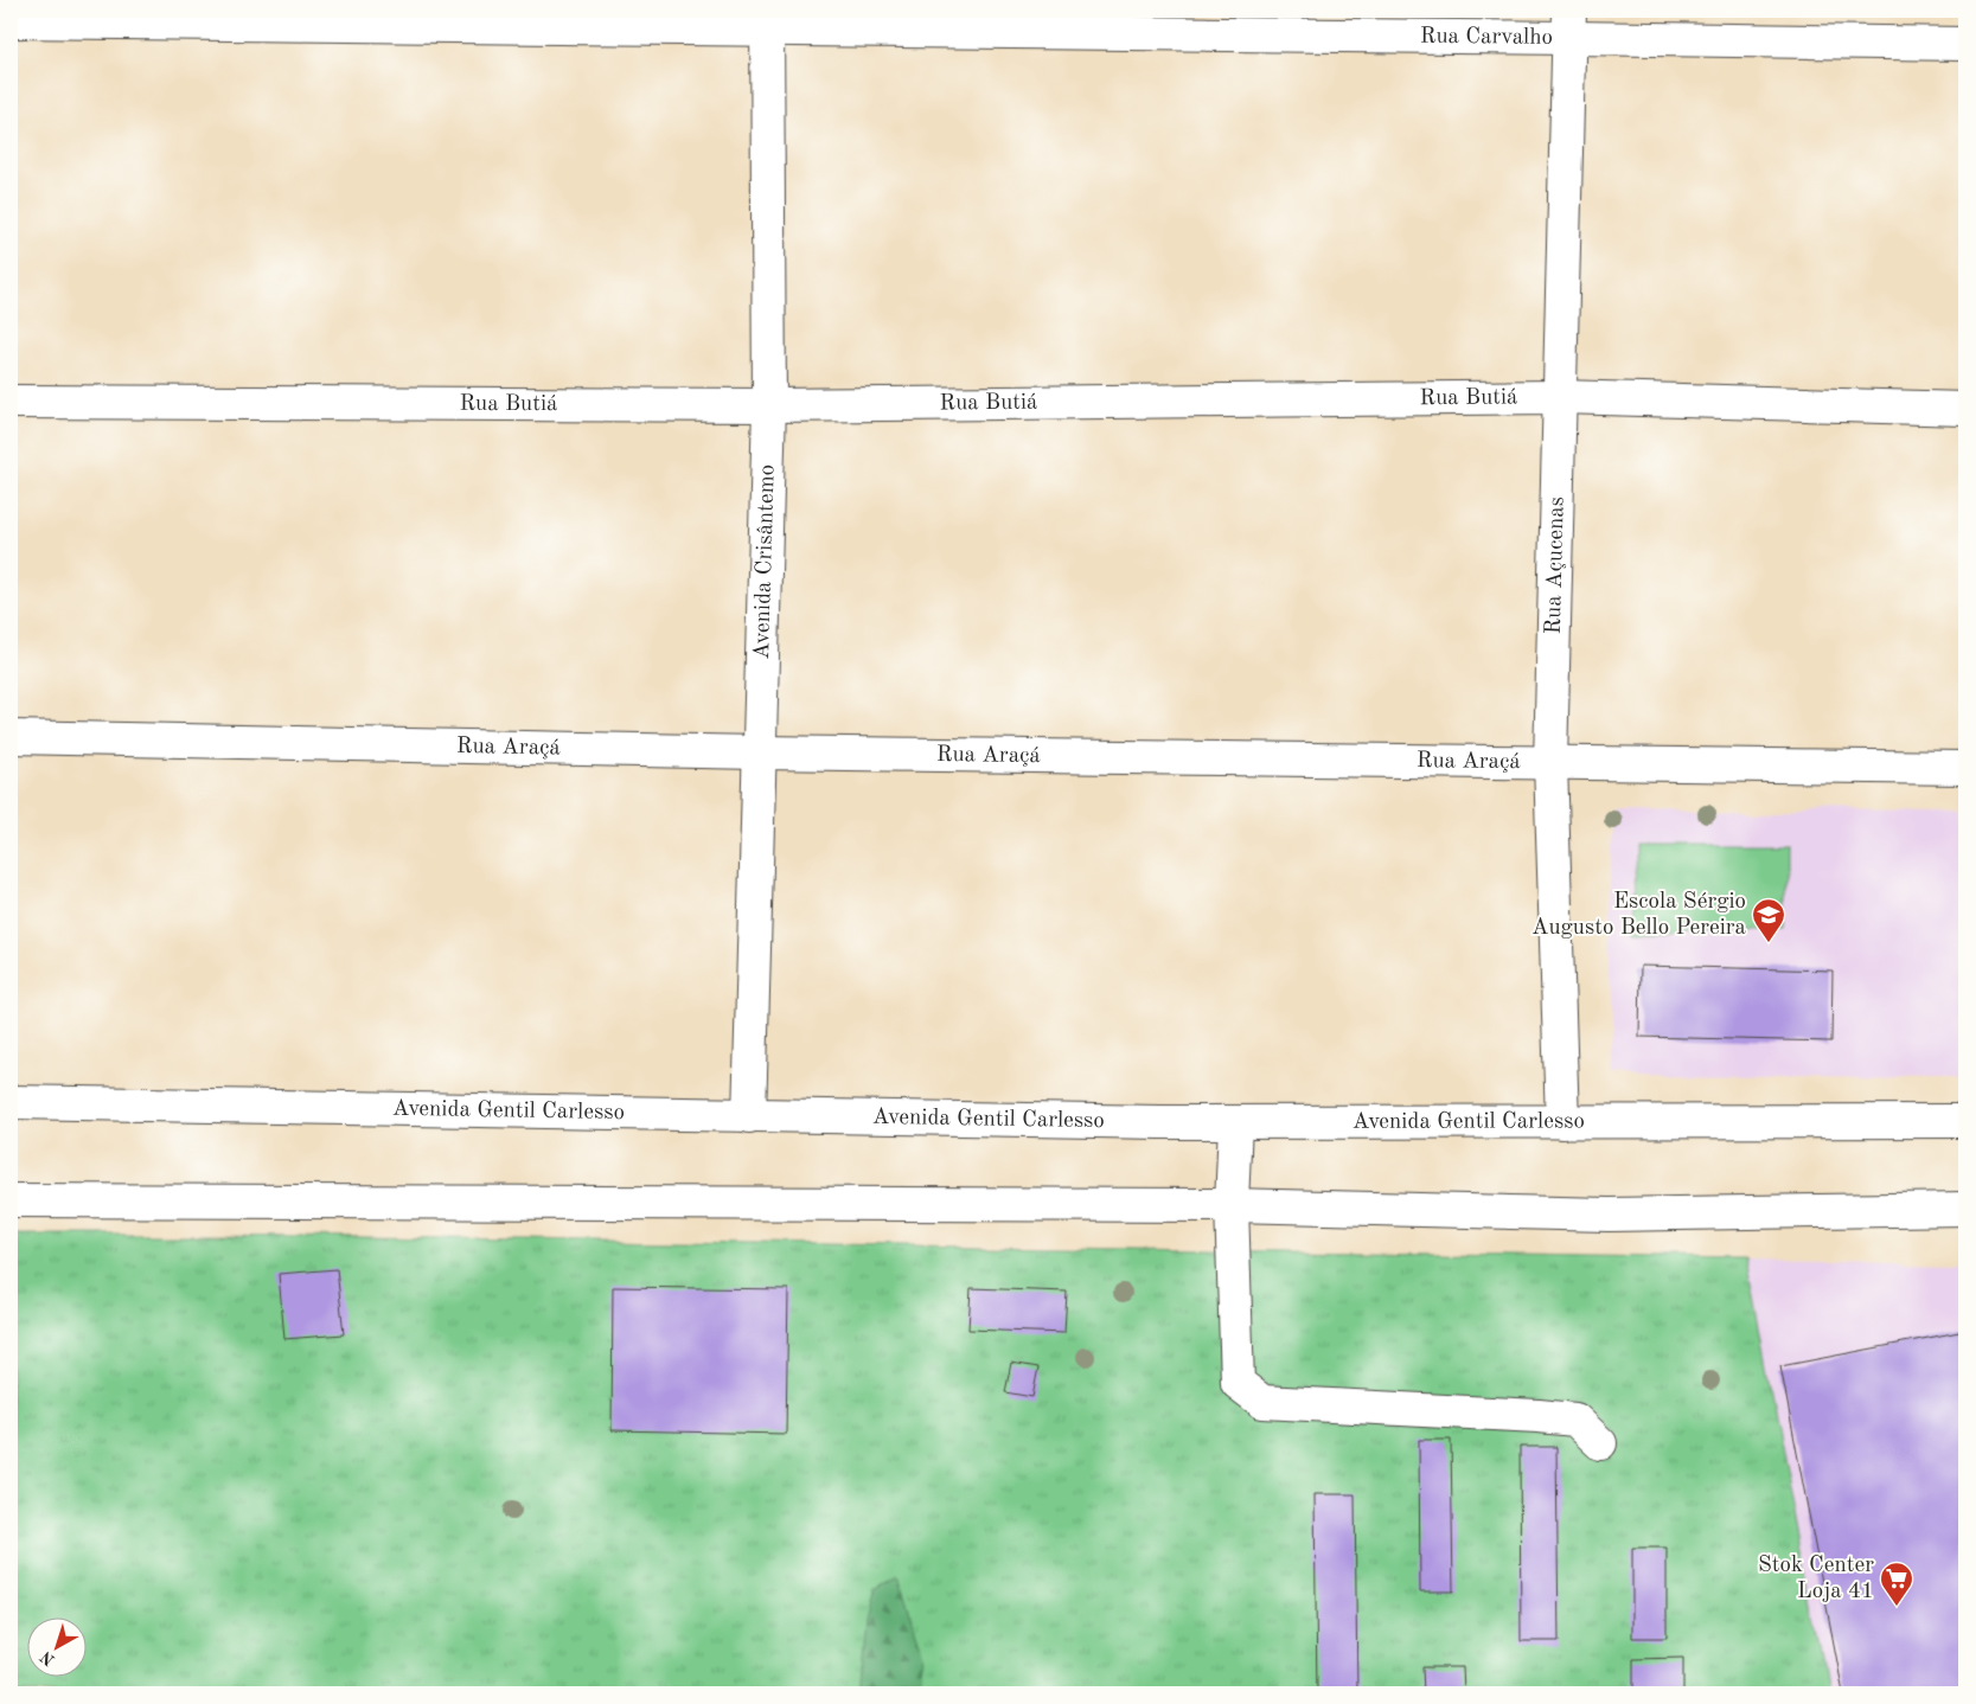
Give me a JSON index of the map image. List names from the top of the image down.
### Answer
{
  "streets": {
    "street": [
      "Rua Carvalho",
      "Rua Butiá",
      "Avenida Crisântemo",
      "Rua Açucenas",
      "Rua Araçá",
      "Avenida Gentil Carlesso"
    ]
  },
  "crossings": [
    ["Rua Carvalho", "Avenida Crisântemo"],
    ["Rua Carvalho", "Rua Açucenas"],
    ["Rua Butiá", "Avenida Crisântemo"],
    ["Rua Butiá", "Rua Açucenas"],
    ["Avenida Crisântemo", "Rua Araçá"],
    ["Avenida Crisântemo", "Avenida Gentil Carlesso"],
    ["Rua Açucenas", "Rua Araçá"],
    ["Rua Açucenas", "Avenida Gentil Carlesso"]
  ],
  "places": {
    "school or university": ["Escola Sérgio Augusto Bello Pereira"],
    "supermarket": ["Stok Center Loja 41"]
  },
  "north": "bottom left"
}
